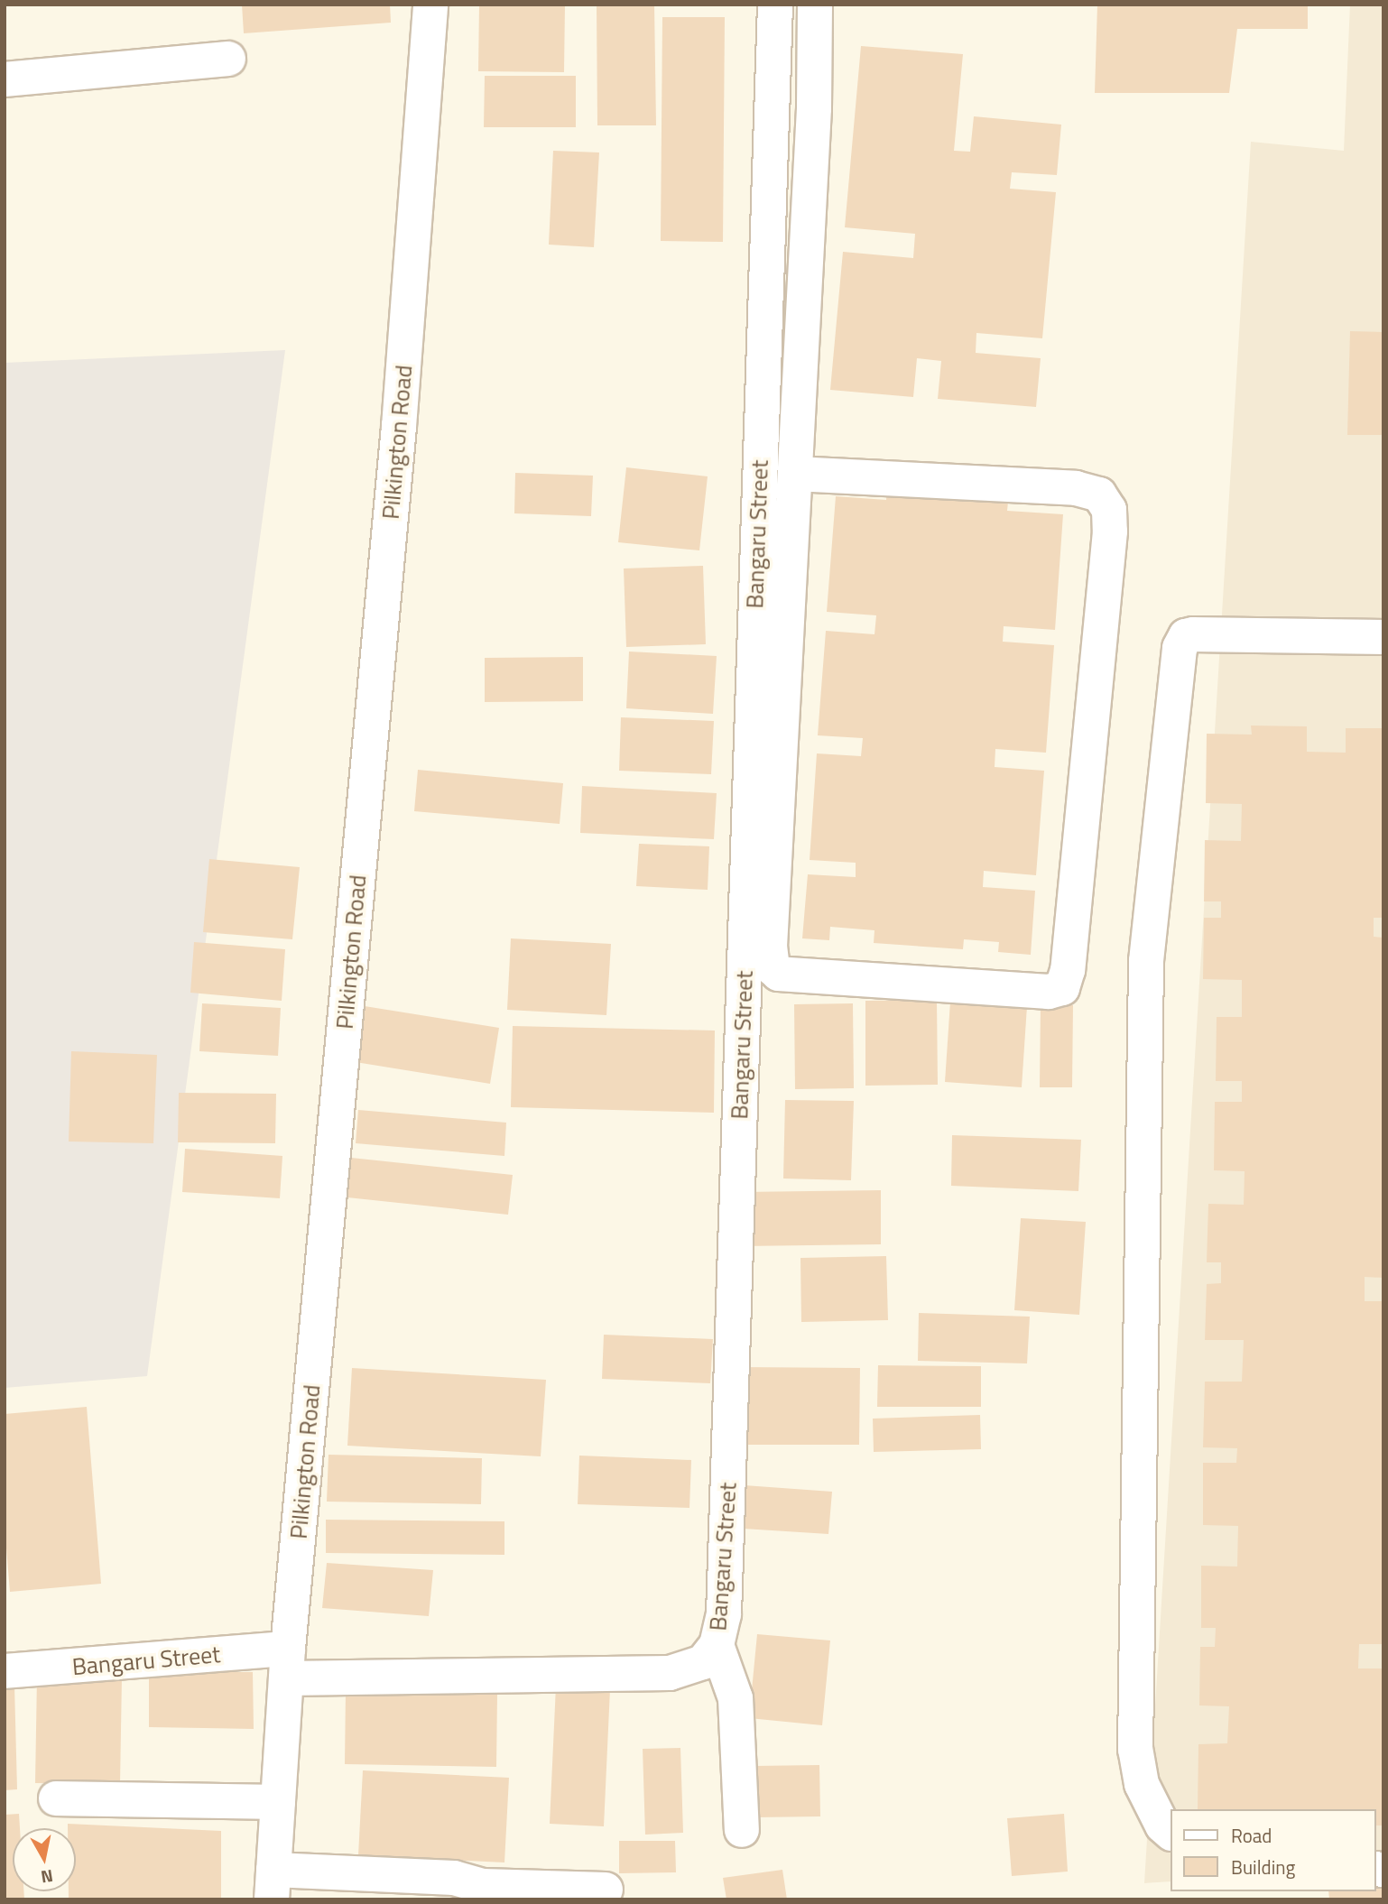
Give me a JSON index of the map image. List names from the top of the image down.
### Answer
{
  "streets": {
    "street": ["Pilkington Road", "Bangaru Street"]
  },
  "crossings": [
    ["Pilkington Road", "Bangaru Street"]
  ],
  "legend": ["Road", "Building"],
  "north": "bottom"
}
